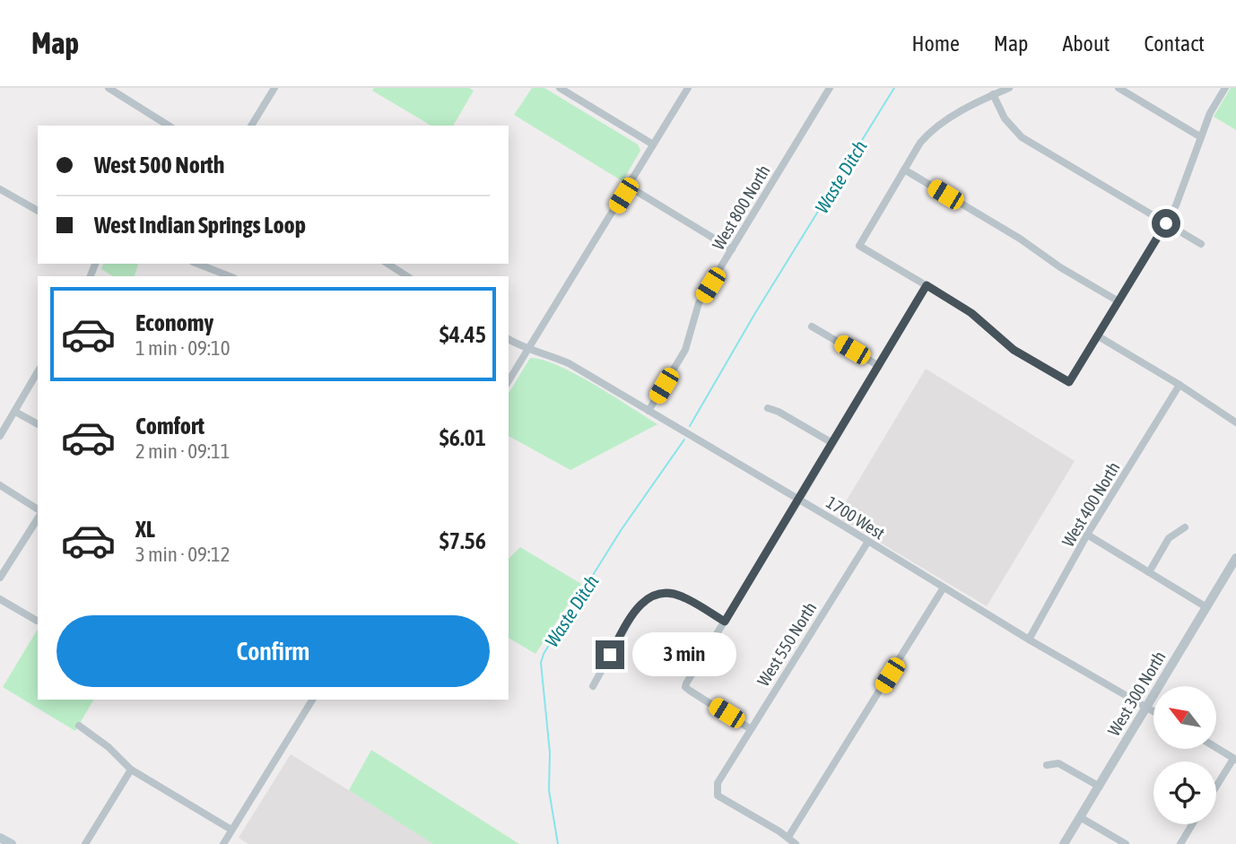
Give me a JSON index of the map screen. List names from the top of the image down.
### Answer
{
  "streets": {
    "street": [
      "West 800 North",
      "West 400 North",
      "1700 West",
      "West 550 North",
      "West 300 North"
    ]
  },
  "crossings": [
    ["West 800 North", "1700 West"],
    ["West 400 North", "1700 West"],
    ["1700 West", "West 550 North"],
    ["1700 West", "West 300 North"]
  ],
  "water": ["Waste Ditch"],
  "north": "top left",
  "page": {
    "header": "Map",
    "nav": [
      "Home",
      "Map",
      "About",
      "Contact"
    ],
    "banner": ["West 500 North", "West Indian Springs Loop"],
    "list": [
      {
        "name": "Economy",
        "note": "1 min · 09:10",
        "value": "$4.45"
      },
      {
        "name": "Comfort",
        "note": "2 min · 09:11",
        "value": "$6.01"
      },
      {
        "name": "XL",
        "note": "3 min · 09:12",
        "value": "$7.56"
      }
    ],
    "buttons": "Confirm",
    "bubble": "3 min"
  }
}
